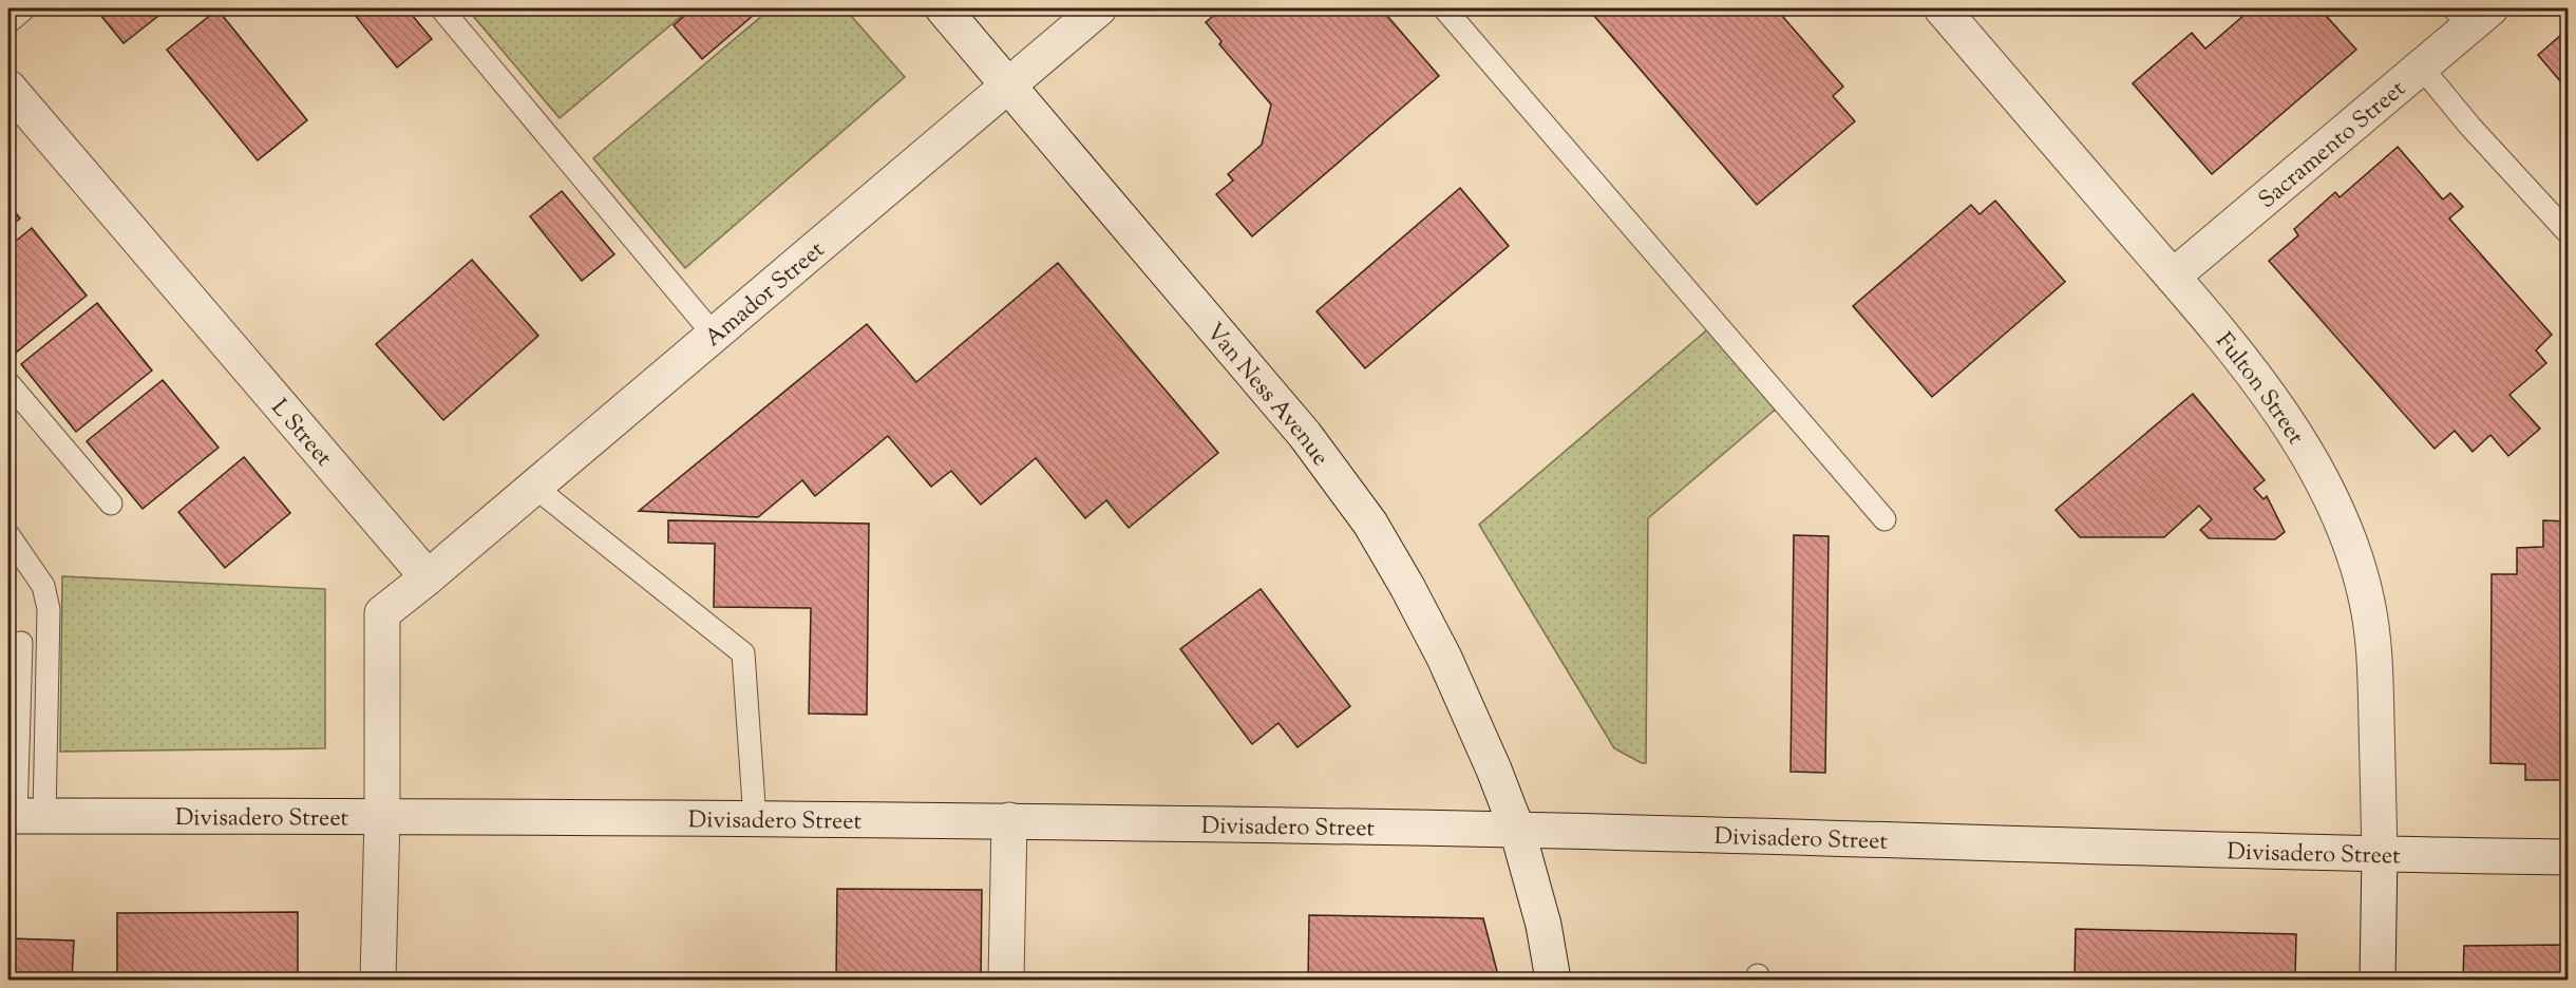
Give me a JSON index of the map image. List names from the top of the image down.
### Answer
{
  "streets": {
    "main road": [
      "Sacramento Street",
      "Amador Street",
      "Fulton Street",
      "Van Ness Avenue",
      "L Street",
      "Divisadero Street"
    ]
  },
  "crossings": [
    ["Sacramento Street", "Fulton Street"],
    ["Amador Street", "Van Ness Avenue"],
    ["Amador Street", "L Street"],
    ["Fulton Street", "Divisadero Street"],
    ["Van Ness Avenue", "Divisadero Street"]
  ]
}
